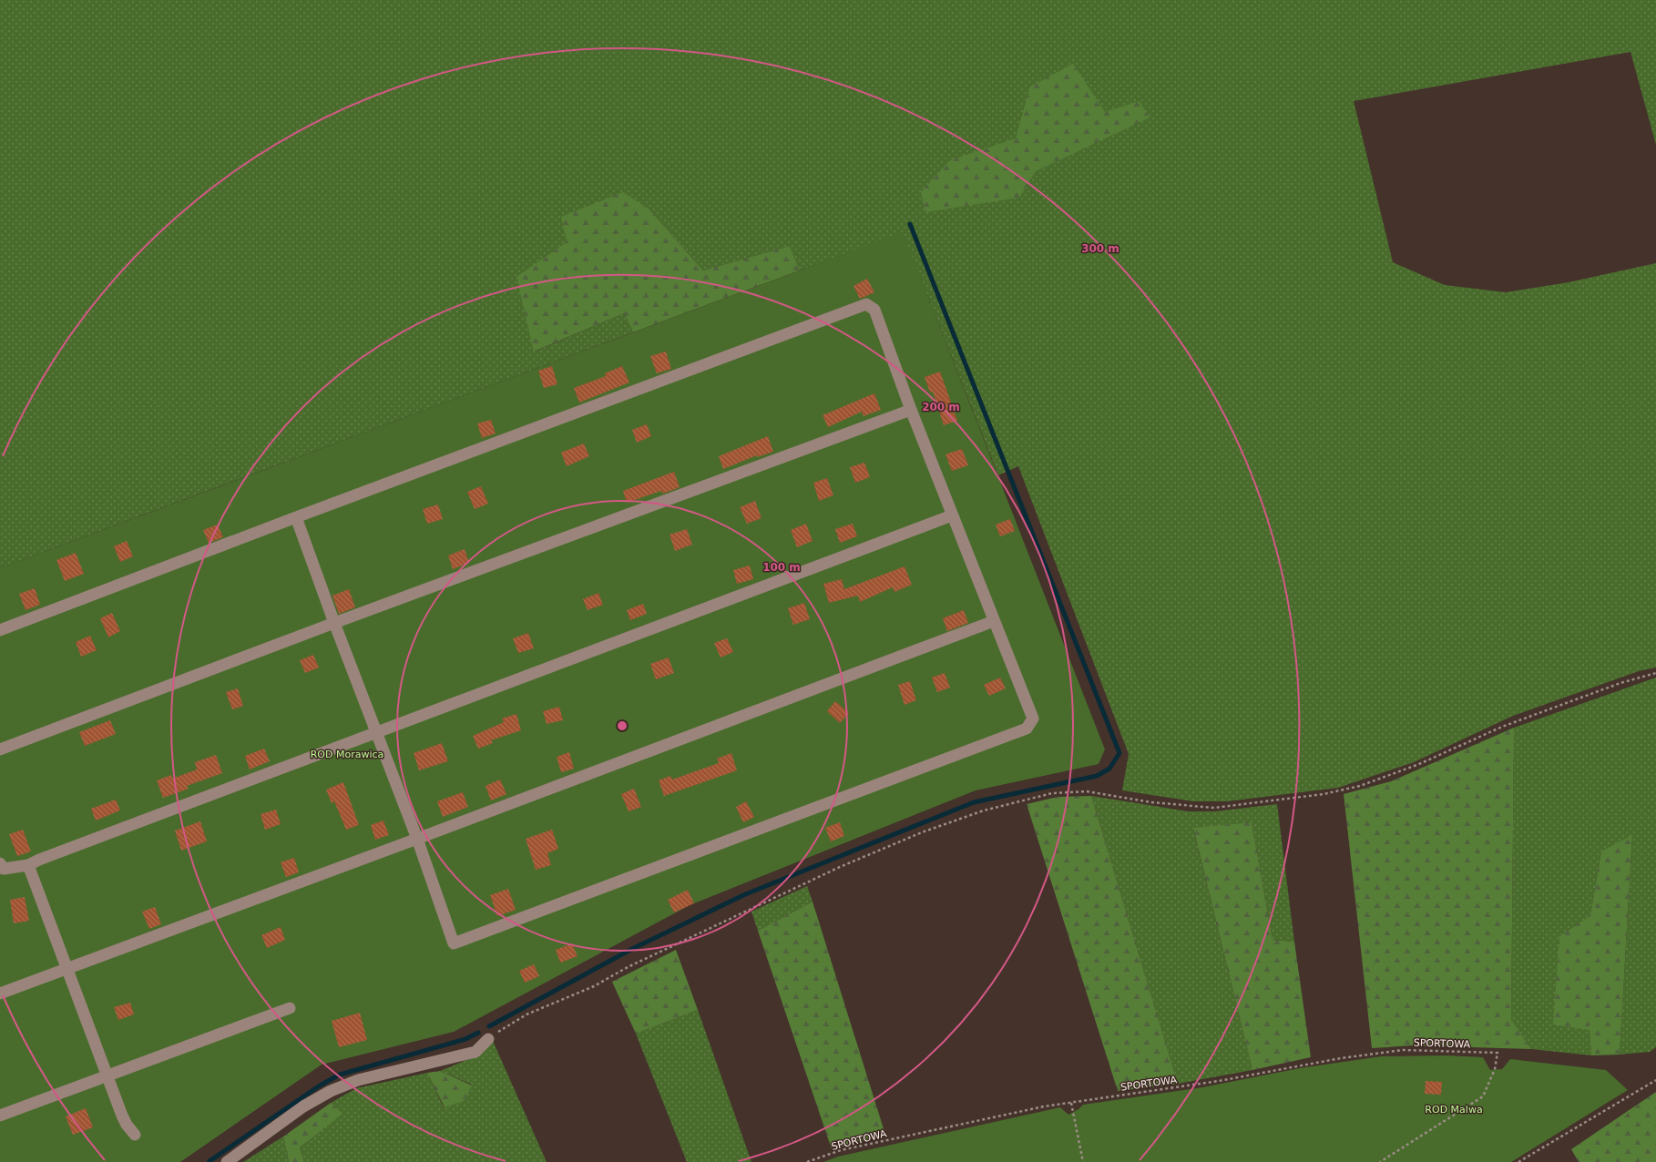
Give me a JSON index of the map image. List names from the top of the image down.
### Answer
{
  "streets": {
    "path": ["SPORTOWA"]
  },
  "parks": ["ROD Morawica", "ROD Malwa"],
  "rings": ["300 m", "200 m", "100 m"]
}
